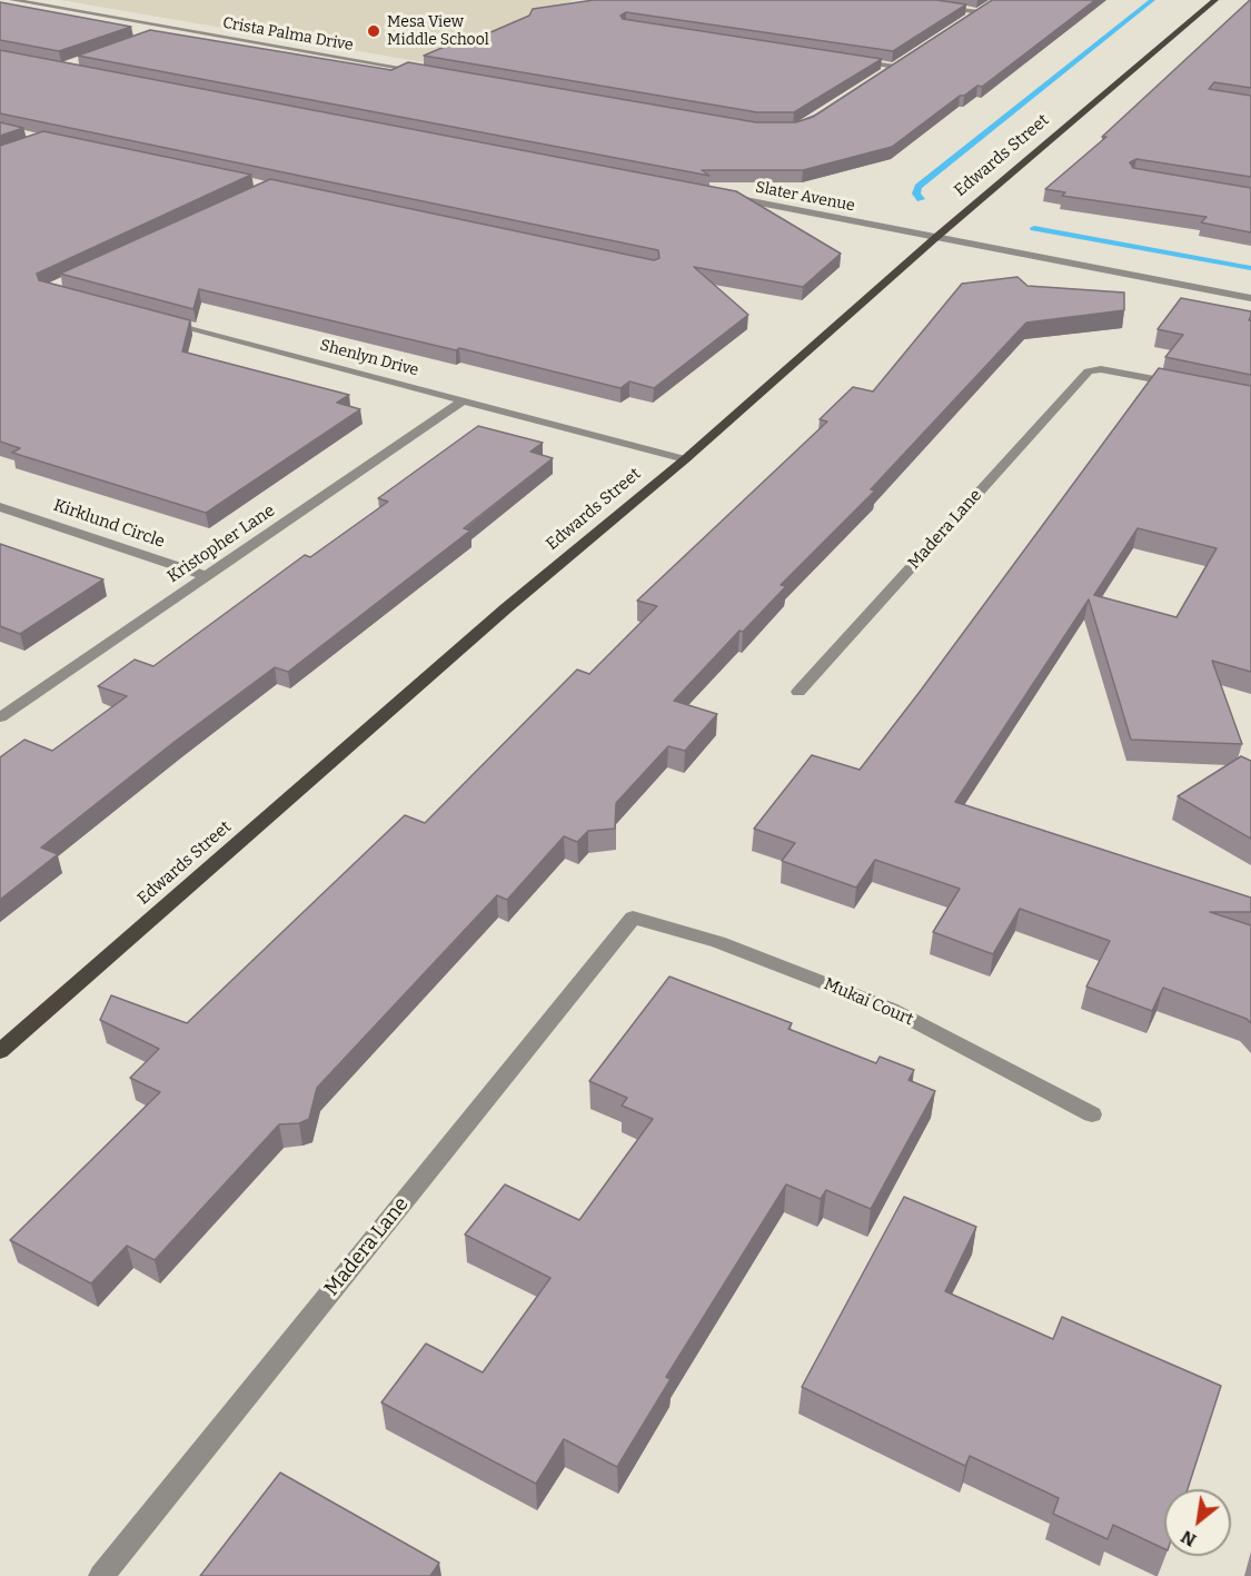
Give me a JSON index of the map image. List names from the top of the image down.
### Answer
{
  "streets": {
    "main road": ["Edwards Street"],
    "street": [
      "Crista Palma Drive",
      "Slater Avenue",
      "Shenlyn Drive",
      "Kirklund Circle",
      "Madera Lane",
      "Kristopher Lane",
      "Mukai Court"
    ]
  },
  "crossings": [
    ["Edwards Street", "Slater Avenue"],
    ["Edwards Street", "Shenlyn Drive"],
    ["Shenlyn Drive", "Kristopher Lane"],
    ["Kirklund Circle", "Kristopher Lane"],
    ["Madera Lane", "Mukai Court"]
  ],
  "places": ["Mesa View Middle School"],
  "north": "bottom left"
}
